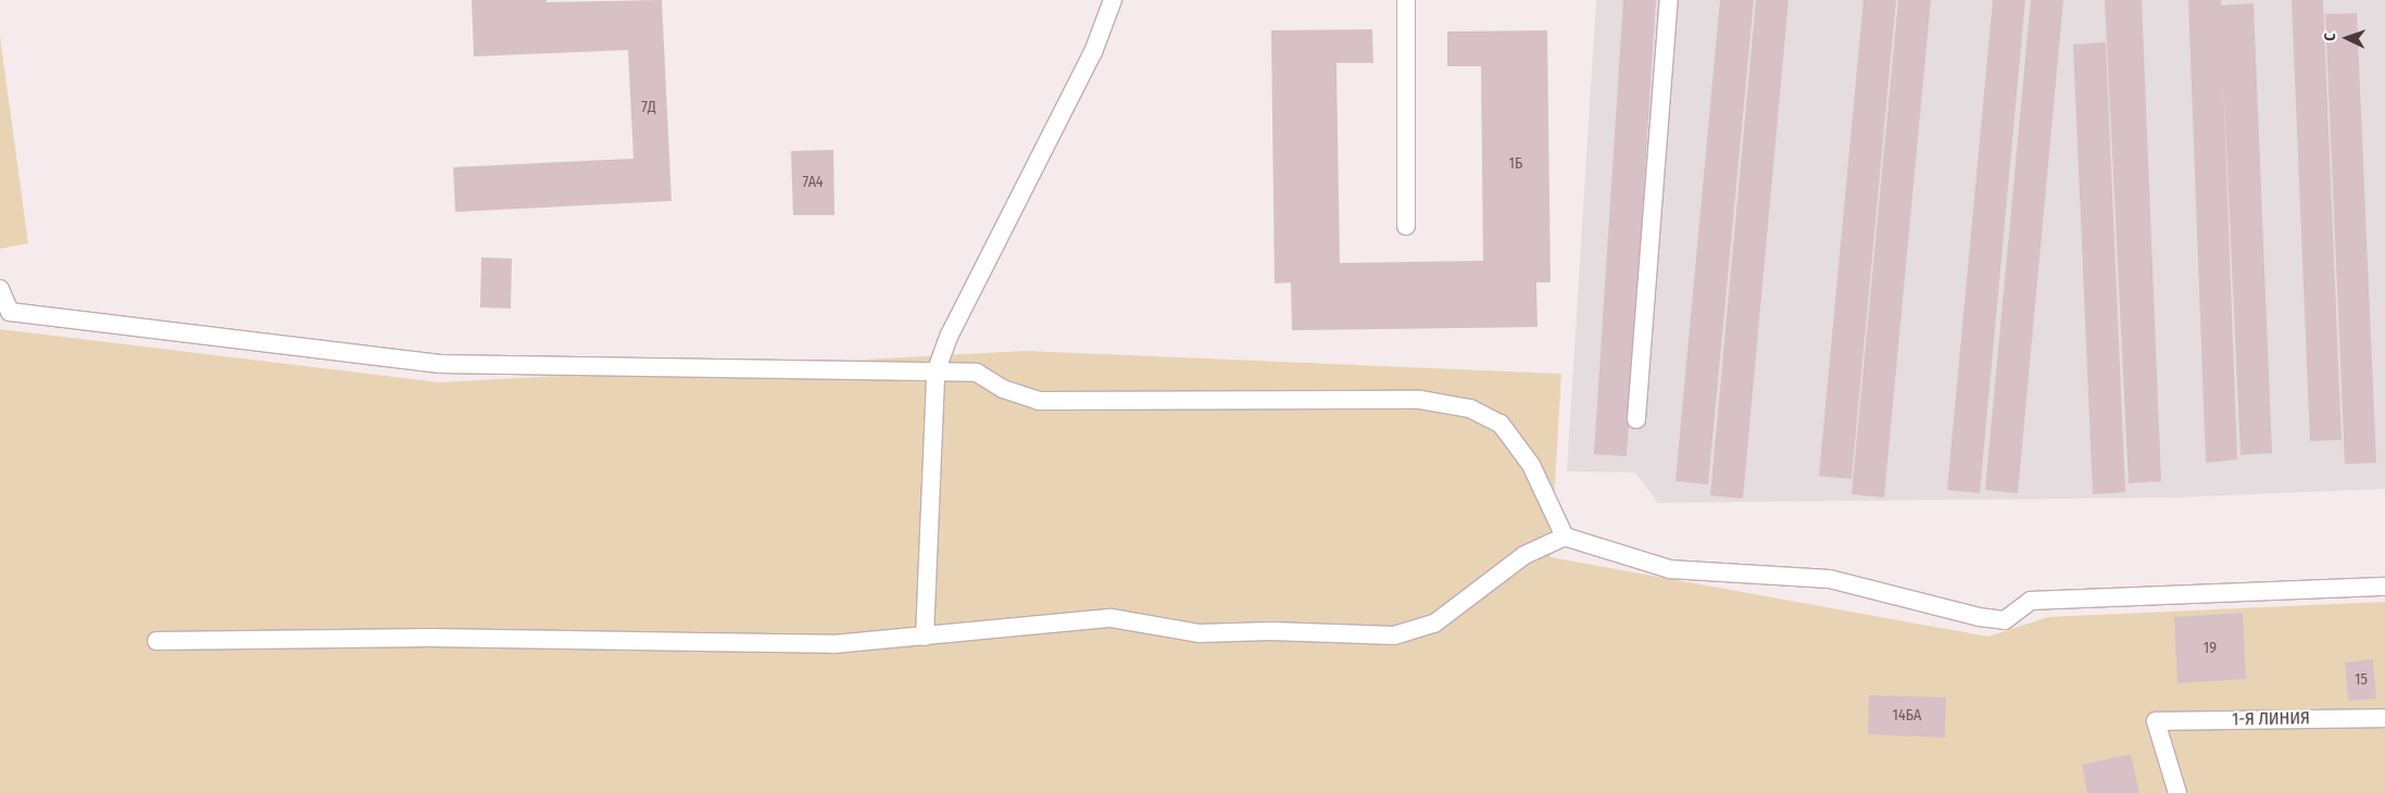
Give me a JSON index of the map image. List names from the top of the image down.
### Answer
{
  "streets": {
    "lane": ["1-Я ЛИНИЯ"]
  },
  "house_numbers": [
    "7Д",
    "1Б",
    "7А4",
    "19",
    "15",
    "14БА"
  ],
  "north": "left"
}
